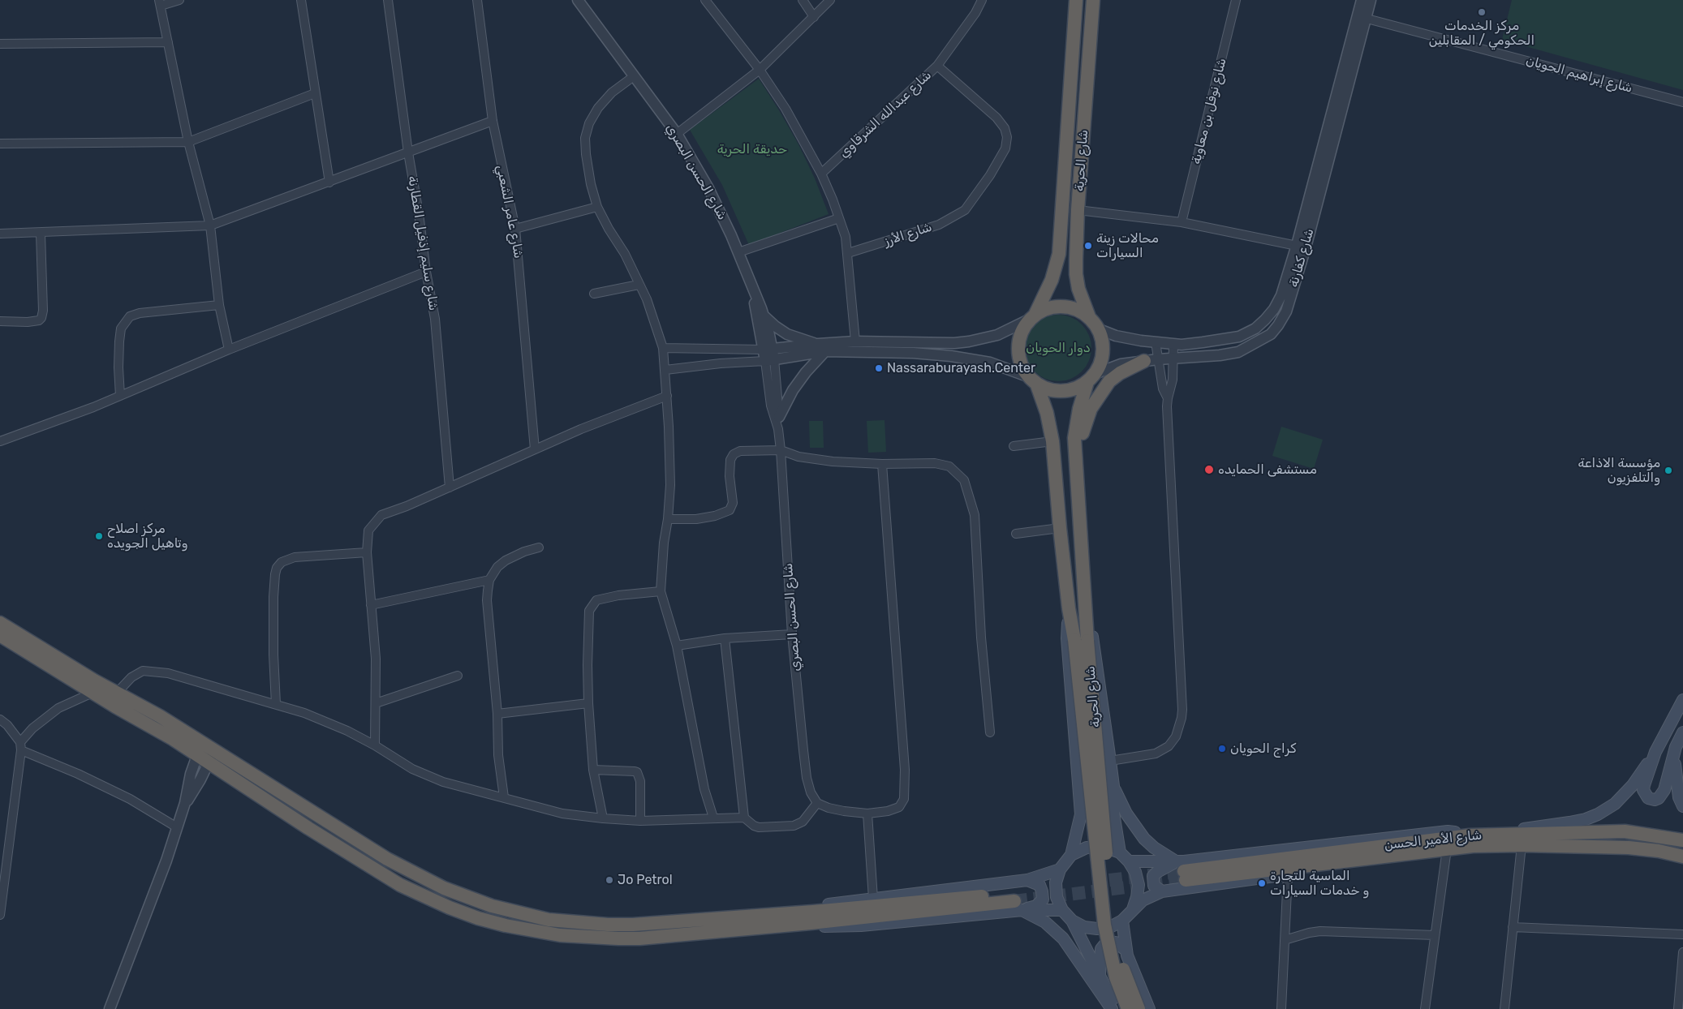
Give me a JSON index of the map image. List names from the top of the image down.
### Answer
{
  "streets": {
    "highway": ["شارع الحرية", "شارع الأمير الحسن"],
    "street": [
      "شارع إبراهيم الحويان",
      "شارع نوفل بن معاوية",
      "شارع عبدالله الشرقاوي",
      "شارع الحسن البصري",
      "شارع عامر الشعبي",
      "شارع الأرز",
      "شارع سليم إذفيل القطارنة",
      "شارع كفارنة"
    ]
  },
  "crossings": [
    ["شارع إبراهيم الحويان", "شارع كفارنة"],
    ["شارع عبدالله الشرقاوي", "شارع الأرز"],
    ["شارع الحرية", "شارع كفارنة"]
  ],
  "parks": ["حديقة الحرية", "دوار الحويان"],
  "places": [
    "مركز الخدمات الحكومي / المقابلين",
    "محالات زينة السيارات",
    "Nassaraburayash.Center",
    "مستشفى الحمايده",
    "مؤسسة الاذاعة والتلفزيون",
    "مركز اصلاح وتاهيل الجويده",
    "كراج الحويان",
    "Jo Petrol",
    "الماسية للتجارة و خدمات السيارات"
  ]
}
